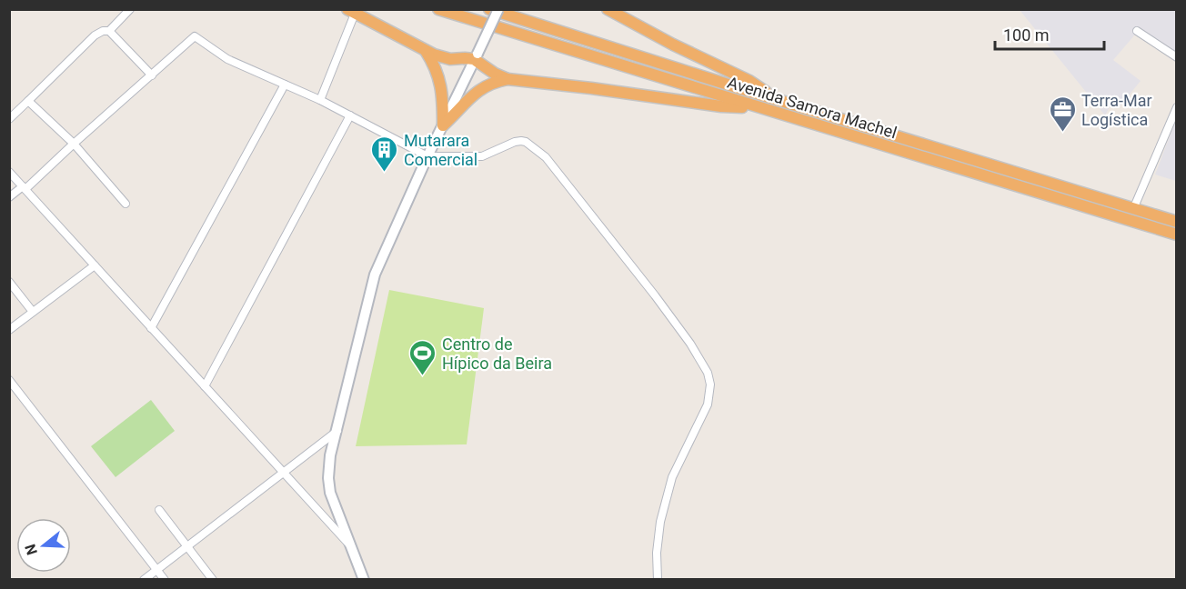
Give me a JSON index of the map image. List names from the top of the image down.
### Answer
{
  "streets": {
    "highway": ["Avenida Samora Machel"]
  },
  "places": {
    "office": ["Terra-Mar Logística"],
    "building": ["Mutarara Comercial"],
    "sports": ["Centro de Hípico da Beira"]
  },
  "scale_bar": "100 m",
  "north": "left"
}
